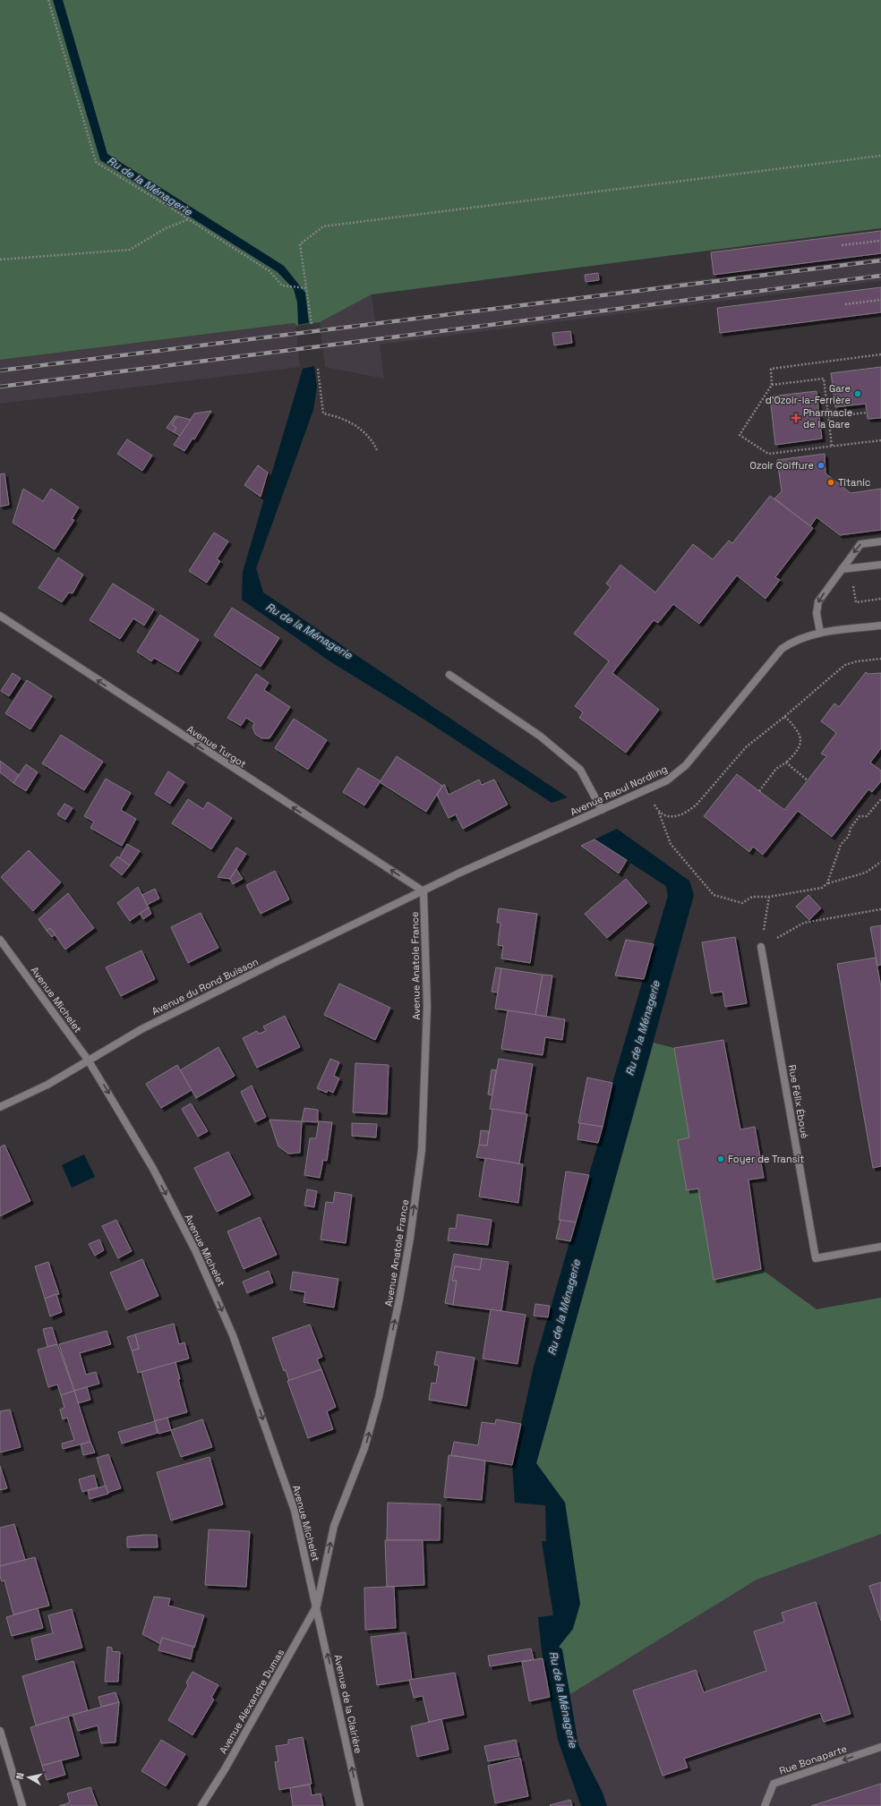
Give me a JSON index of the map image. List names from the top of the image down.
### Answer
{
  "streets": {
    "street": [
      "Avenue Turgot",
      "Avenue Raoul Nordling",
      "Avenue Anatole France",
      "Avenue du Rond Buisson",
      "Avenue Michelet",
      "Rue Félix Éboué",
      "Avenue Alexandre Dumas",
      "Avenue de la Clairière",
      "Rue Bonaparte"
    ]
  },
  "crossings": [
    ["Avenue Turgot", "Avenue Raoul Nordling"],
    ["Avenue Turgot", "Avenue Anatole France"],
    ["Avenue Turgot", "Avenue du Rond Buisson"],
    ["Avenue Raoul Nordling", "Avenue Anatole France"],
    ["Avenue Raoul Nordling", "Avenue du Rond Buisson"],
    ["Avenue Anatole France", "Avenue du Rond Buisson"],
    ["Avenue Anatole France", "Avenue Michelet"],
    ["Avenue Anatole France", "Avenue Alexandre Dumas"],
    ["Avenue Anatole France", "Avenue de la Clairière"],
    ["Avenue du Rond Buisson", "Avenue Michelet"],
    ["Avenue Michelet", "Avenue Alexandre Dumas"],
    ["Avenue Michelet", "Avenue de la Clairière"],
    ["Avenue Alexandre Dumas", "Avenue de la Clairière"]
  ],
  "one_way": [
    "Avenue Turgot",
    "Avenue Anatole France",
    "Avenue Michelet",
    "Avenue de la Clairière",
    "Rue Bonaparte"
  ],
  "water": ["Ru de la Ménagerie"],
  "places": {
    "other": [
      "Gare d'Ozoir-la-Ferrière",
      "Ozoir Coiffure",
      "Titanic",
      "Foyer de Transit"
    ],
    "health": ["Pharmacie de la Gare"]
  },
  "north": "left"
}
